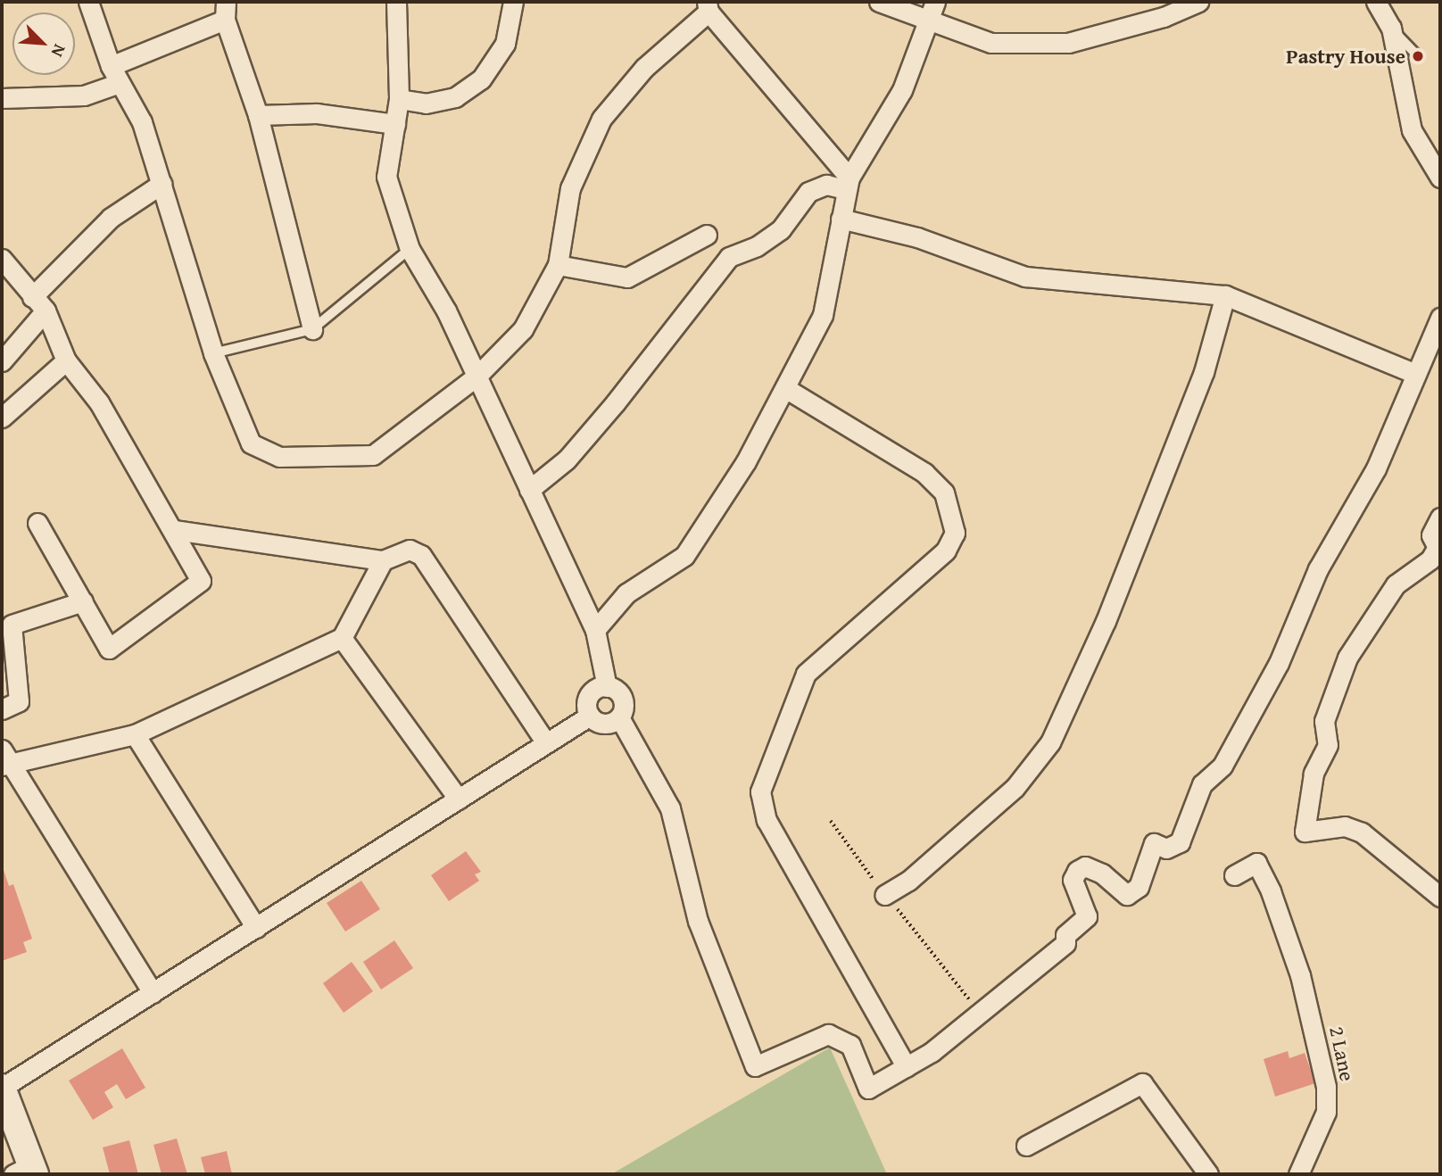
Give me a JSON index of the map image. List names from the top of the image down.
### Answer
{
  "streets": {
    "street": ["2 Lane"]
  },
  "places": ["Pastry House"],
  "north": "bottom right"
}
